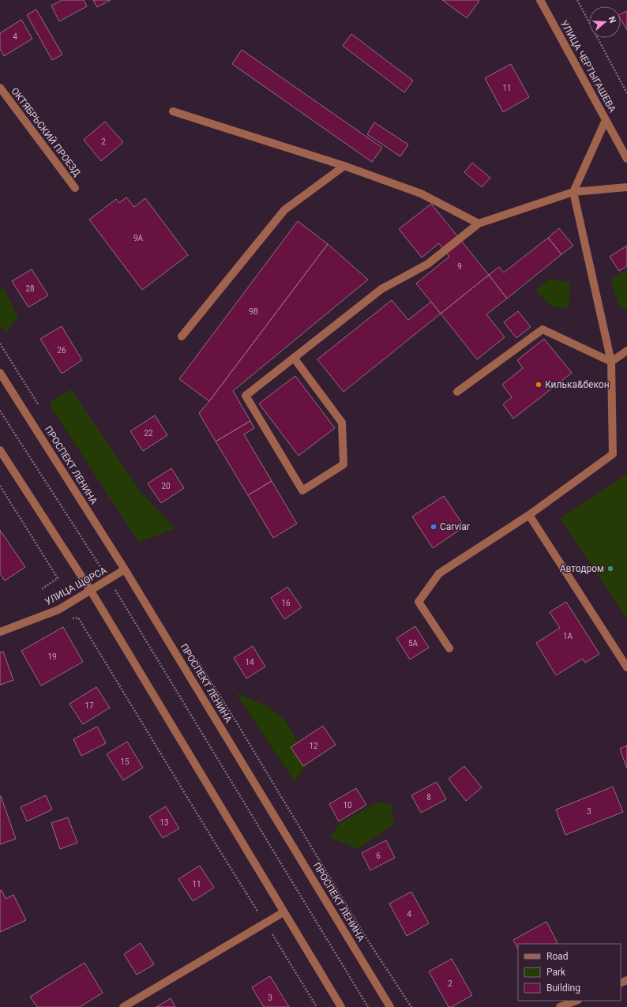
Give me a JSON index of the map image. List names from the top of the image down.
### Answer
{
  "streets": {
    "street": [
      "УЛИЦА ЧЕРТЫГАШЕВА",
      "ОКТЯБРЬСКИЙ ПРОЕЗД",
      "ПРОСПЕКТ ЛЕНИНА",
      "УЛИЦА ЩОРСА"
    ]
  },
  "crossings": [
    ["ПРОСПЕКТ ЛЕНИНА", "УЛИЦА ЩОРСА"]
  ],
  "places": ["Килька&бекон", "Carviar", "Автодром"],
  "house_numbers": [
    "4",
    "11",
    "2",
    "9А",
    "9",
    "28",
    "9В",
    "26",
    "22",
    "20",
    "16",
    "1А",
    "5А",
    "19",
    "14",
    "17",
    "12",
    "15",
    "8",
    "10",
    "3",
    "13",
    "6",
    "11",
    "4",
    "2",
    "3"
  ],
  "legend": ["Road", "Park", "Building"],
  "north": "right"
}
